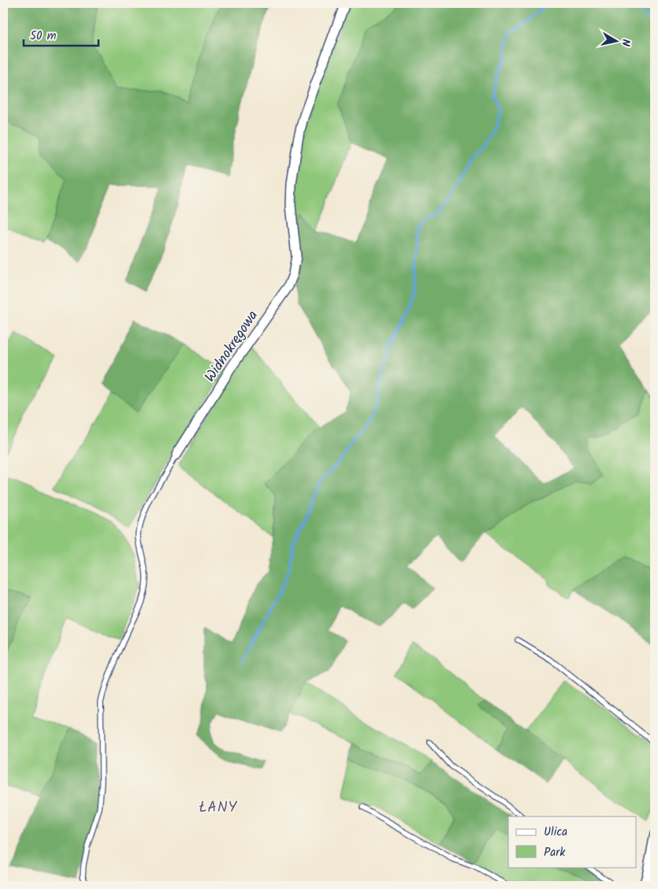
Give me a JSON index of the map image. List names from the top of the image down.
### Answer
{
  "streets": {
    "street": ["Widnokręgowa"]
  },
  "districts": ["ŁANY"],
  "legend": ["Ulica", "Park"],
  "scale_bar": "50 m",
  "north": "right"
}
